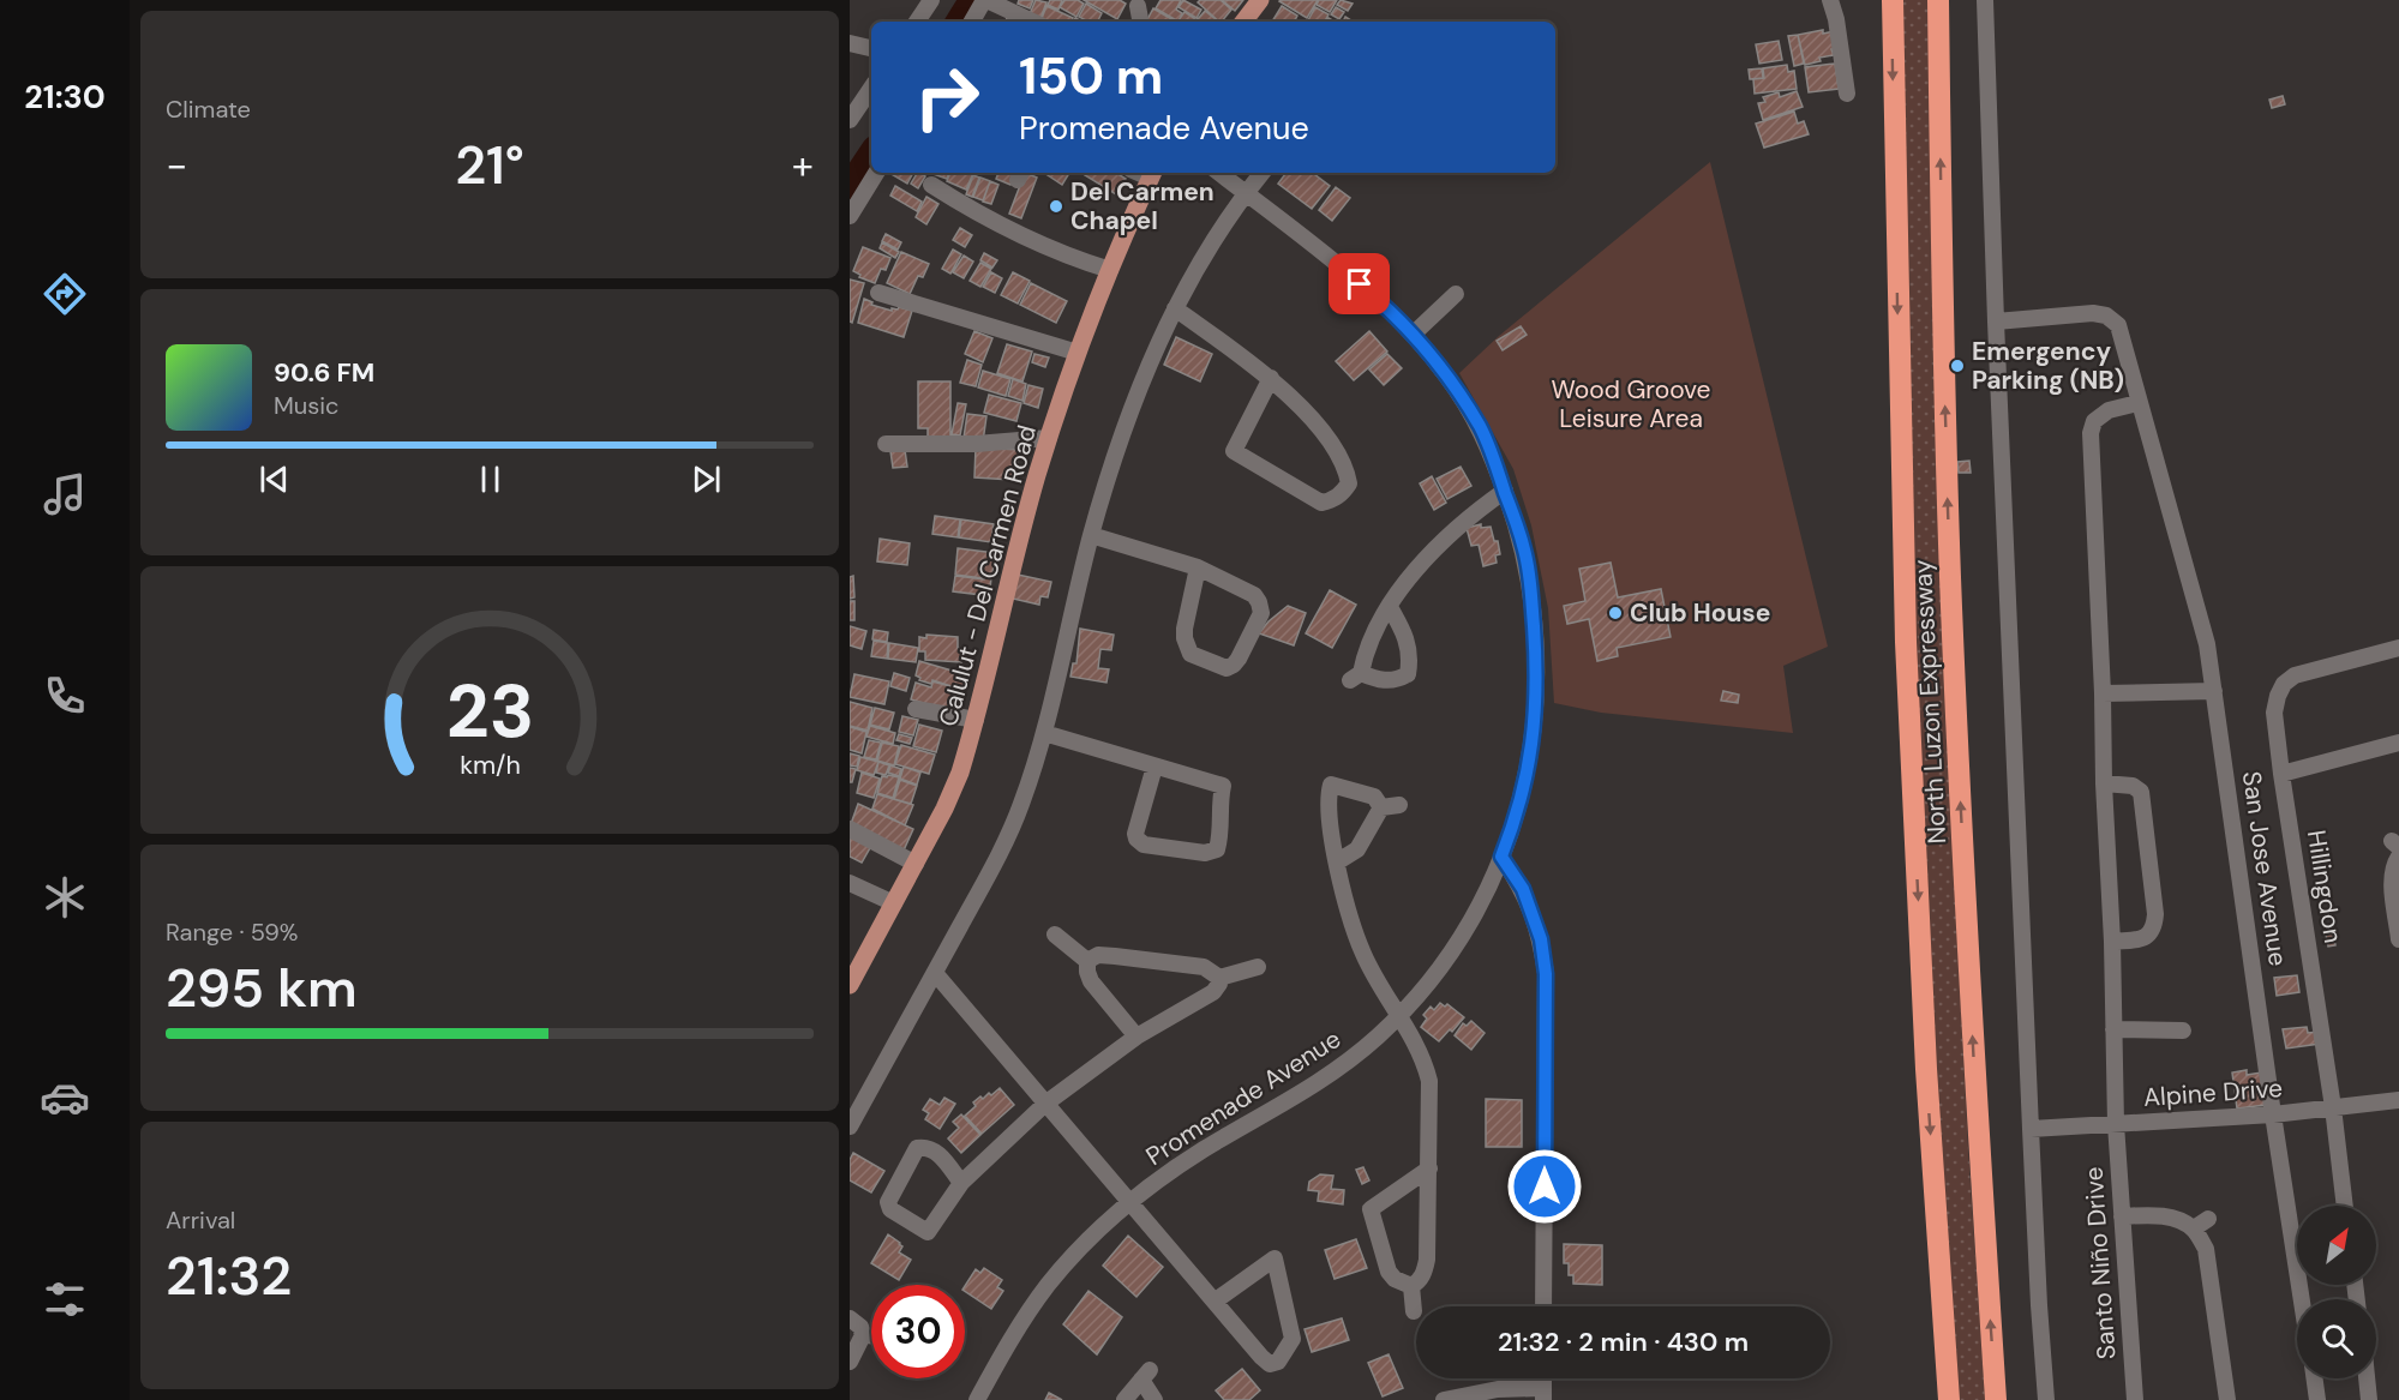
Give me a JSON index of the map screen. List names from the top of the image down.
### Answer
{
  "streets": {
    "highway": ["North Luzon Expressway"],
    "main road": ["Calulut - Del Carmen Road"],
    "street": [
      "San Jose Avenue",
      "Hillingdon",
      "Alpine Drive",
      "Promenade Avenue",
      "Santo Niño Drive"
    ]
  },
  "crossings": [
    ["San Jose Avenue", "Alpine Drive"],
    ["San Jose Avenue", "Santo Niño Drive"],
    ["Hillingdon", "Alpine Drive"],
    ["Alpine Drive", "Santo Niño Drive"]
  ],
  "parks": ["Wood Groove Leisure Area"],
  "places": ["Del Carmen Chapel", "Emergency Parking (NB)", "Club House"],
  "north": "top right",
  "page": {
    "tabs": "21:30",
    "tile": [
      "Climate",
      ["Range · 59%", "295 km"],
      ["Arrival", "21:32"]
    ],
    "turn": ["150 m", "Promenade Avenue"],
    "heat": ["−", "21°", "+"],
    "song": ["90.6 FM", "Music"],
    "limit": "30",
    "trip": "21:32 · 2 min · 430 m",
    "gauge": ["23", "km/h"]
  }
}
